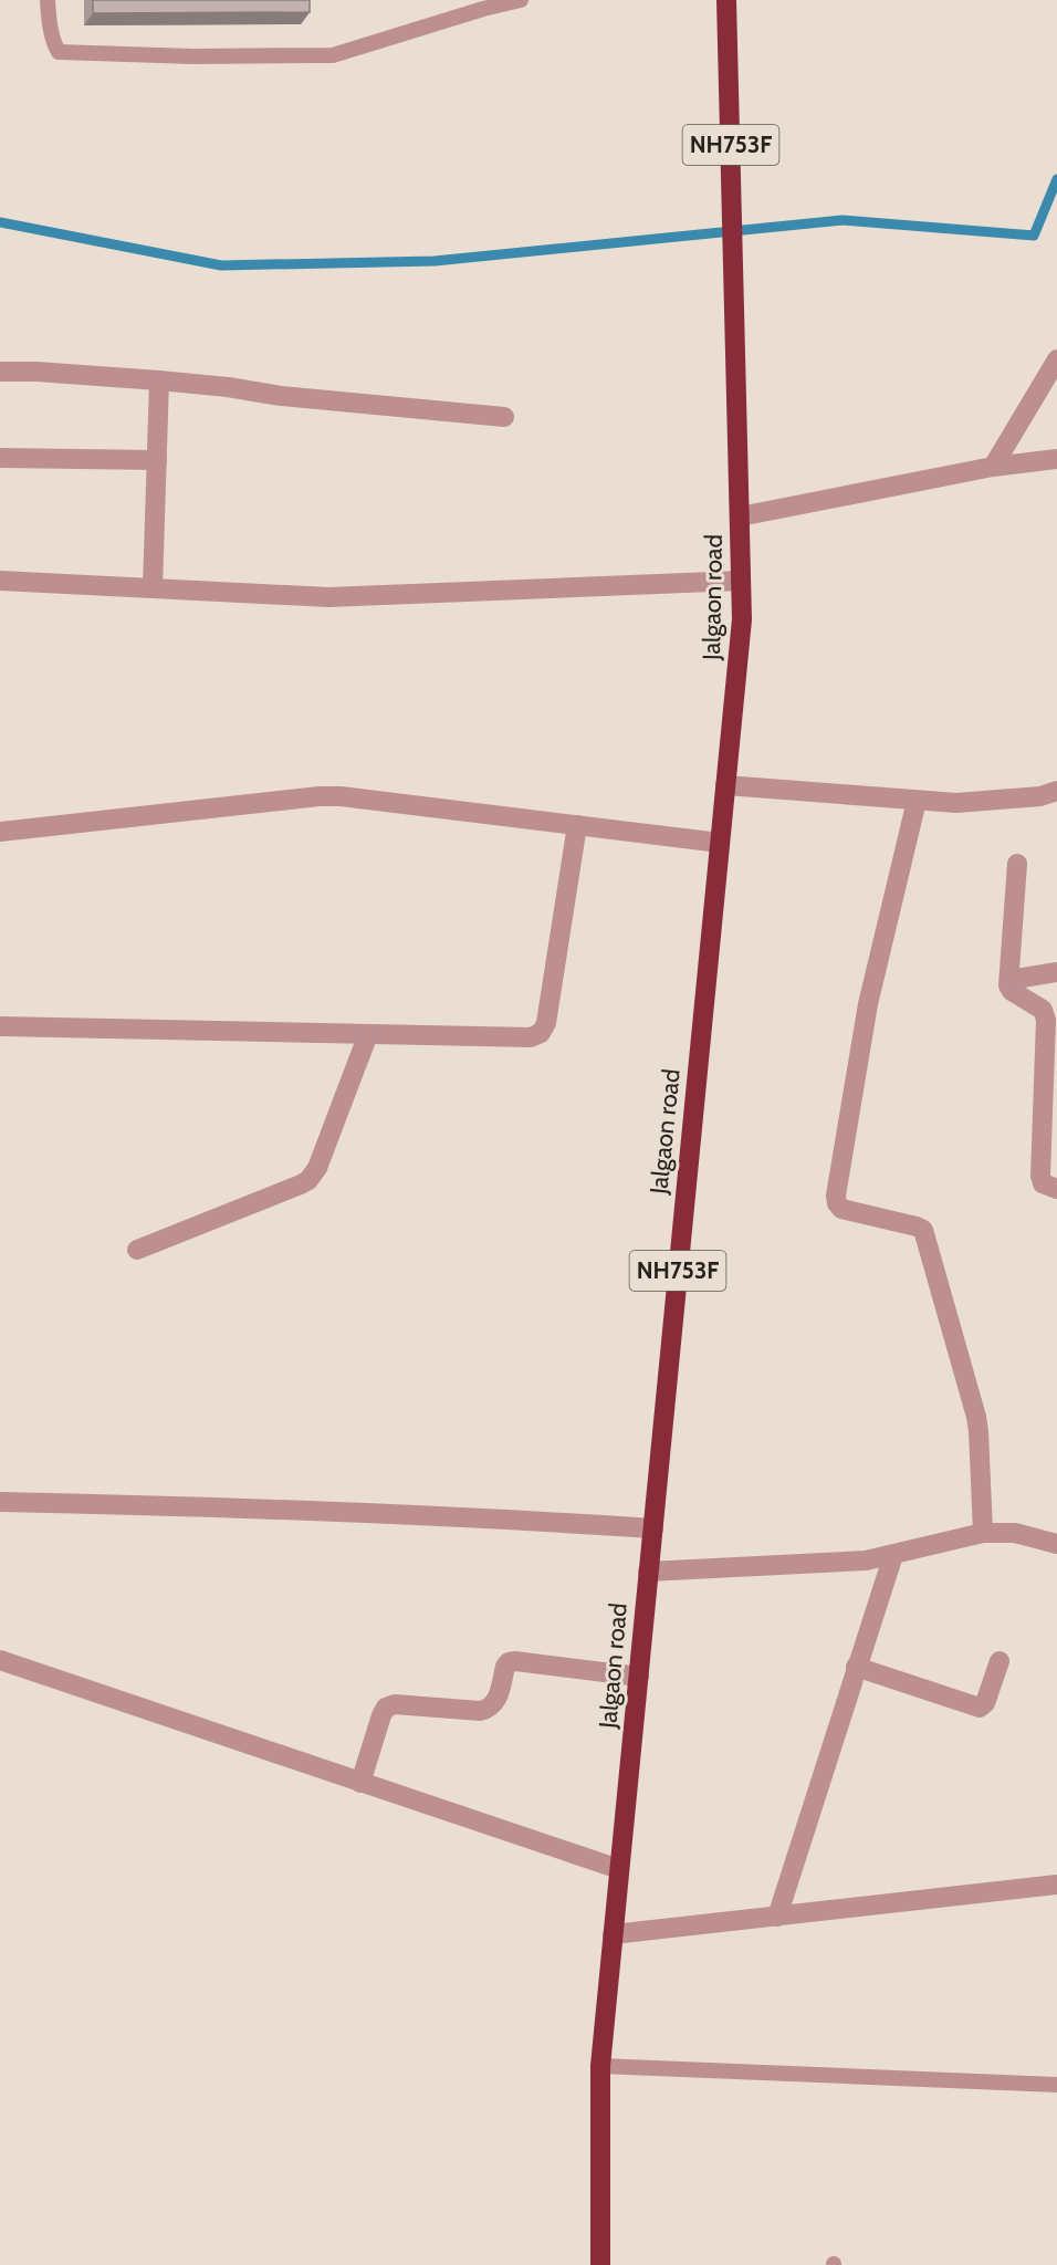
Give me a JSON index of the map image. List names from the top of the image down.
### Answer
{
  "streets": {
    "highway": ["NH753F", "Jalgaon road"]
  }
}
